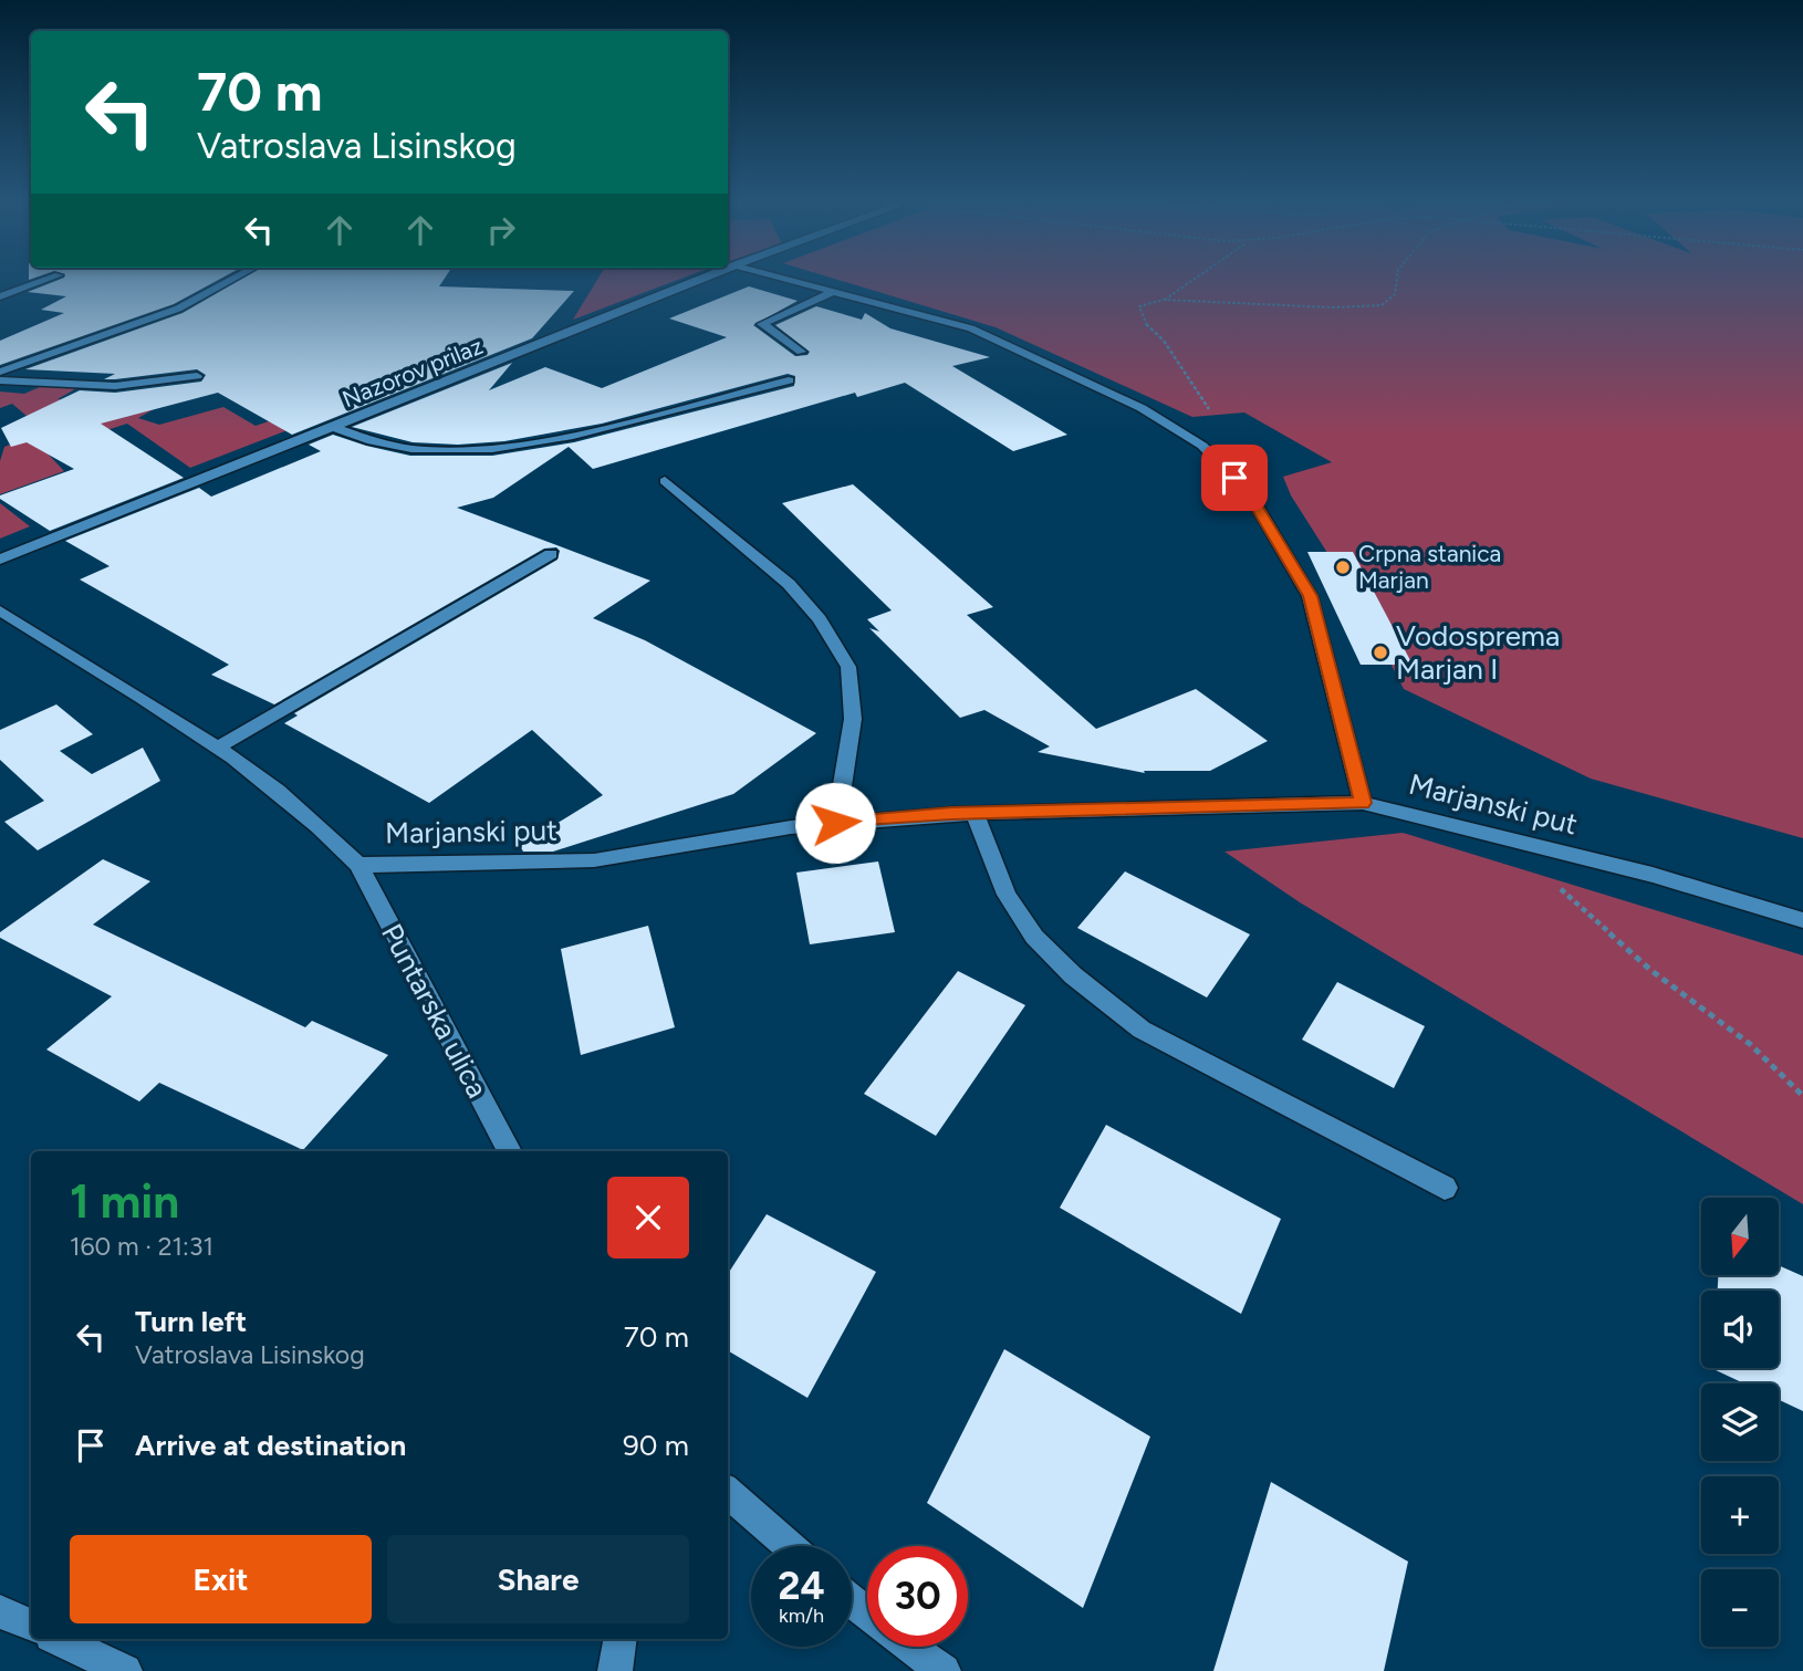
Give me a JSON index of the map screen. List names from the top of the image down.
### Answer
{
  "streets": {
    "street": ["Nazorov prilaz", "Marjanski put", "Puntarska ulica"]
  },
  "crossings": [
    ["Marjanski put", "Puntarska ulica"]
  ],
  "places": ["Crpna stanica Marjan", "Vodosprema Marjan I"],
  "north": "bottom",
  "page": {
    "turn": ["70 m", "Vatroslava Lisinskog"],
    "heading": ["1 min", "160 m · 21:31"],
    "map_buttons": ["+", "−"],
    "list": [
      {
        "name": "Turn left",
        "note": "Vatroslava Lisinskog",
        "value": "70 m"
      },
      {
        "name": "Arrive at destination",
        "value": "90 m"
      }
    ],
    "buttons": ["Exit", "Share"],
    "speed": "24 km/h",
    "limit": "30"
  }
}
